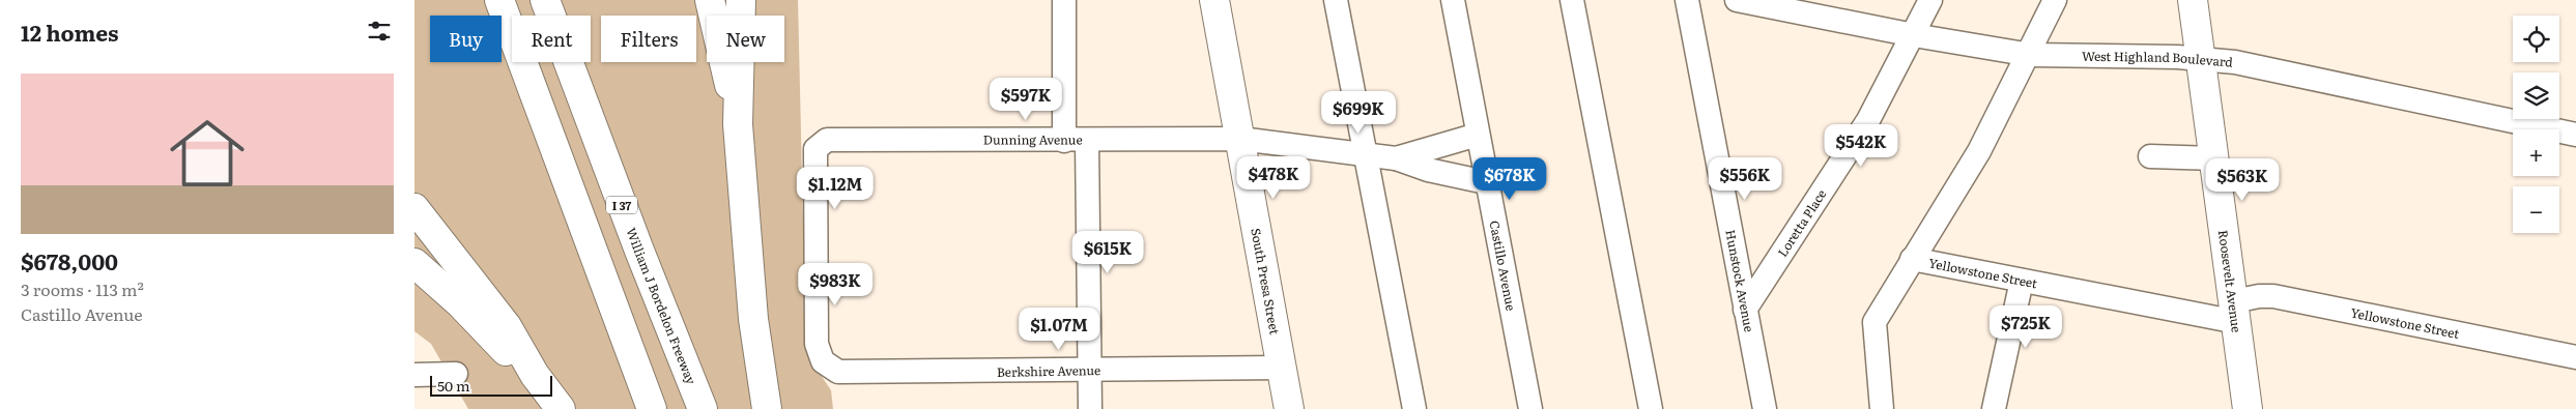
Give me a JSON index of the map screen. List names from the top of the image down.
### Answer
{
  "streets": {
    "main road": [
      "I 37",
      "South Presa Street",
      "Roosevelt Avenue",
      "William J Bordelon Freeway"
    ],
    "street": [
      "West Highland Boulevard",
      "Dunning Avenue",
      "Loretta Place",
      "Castillo Avenue",
      "Yellowstone Street",
      "Hunstock Avenue",
      "Berkshire Avenue"
    ]
  },
  "crossings": [
    ["West Highland Boulevard", "Loretta Place"],
    ["West Highland Boulevard", "Roosevelt Avenue"],
    ["Dunning Avenue", "South Presa Street"],
    ["Dunning Avenue", "Berkshire Avenue"],
    ["Loretta Place", "Hunstock Avenue"],
    ["Yellowstone Street", "Roosevelt Avenue"],
    ["South Presa Street", "Berkshire Avenue"]
  ],
  "scale_bar": "50 m",
  "page": {
    "heading": "12 homes",
    "map_buttons": ["+", "−"],
    "chip": [
      "Buy",
      "Rent",
      "Filters",
      "New"
    ],
    "list": [
      {
        "name": "$678,000",
        "note": "3 rooms · 113 m² · Castillo Avenue"
      }
    ],
    "price": [
      "$597K",
      "$699K",
      "$542K",
      "$478K",
      "$678K",
      "$556K",
      "$563K",
      "$1.12M",
      "$615K",
      "$983K",
      "$725K",
      "$1.07M"
    ],
    "scale": "50 m"
  }
}
